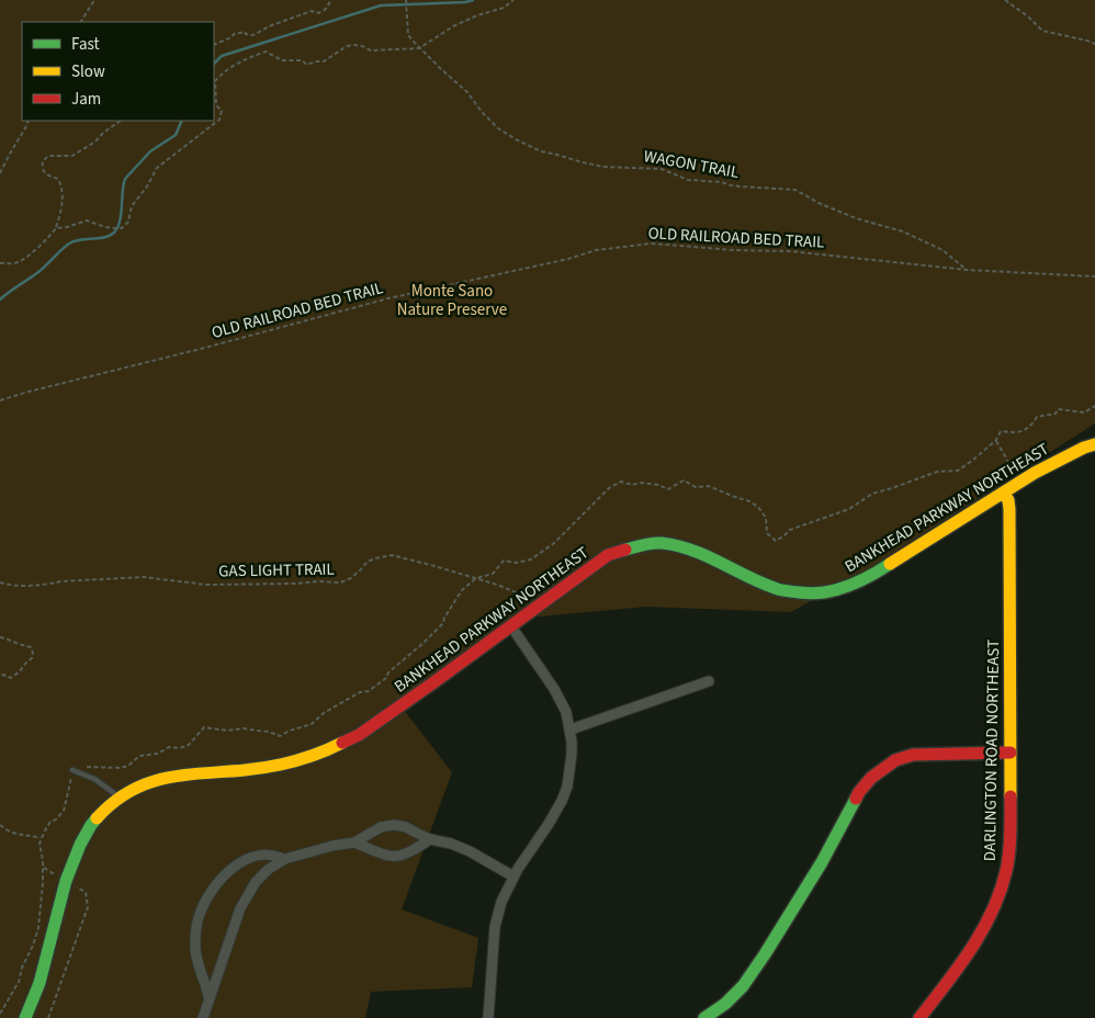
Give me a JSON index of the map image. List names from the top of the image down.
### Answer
{
  "streets": {
    "street": ["BANKHEAD PARKWAY NORTHEAST", "DARLINGTON ROAD NORTHEAST"],
    "path": ["WAGON TRAIL", "OLD RAILROAD BED TRAIL", "GAS LIGHT TRAIL"]
  },
  "crossings": [
    ["WAGON TRAIL", "OLD RAILROAD BED TRAIL"],
    ["BANKHEAD PARKWAY NORTHEAST", "GAS LIGHT TRAIL"],
    ["BANKHEAD PARKWAY NORTHEAST", "DARLINGTON ROAD NORTHEAST"]
  ],
  "parks": ["Monte Sano Nature Preserve"],
  "legend": ["Fast", "Slow", "Jam"]
}
